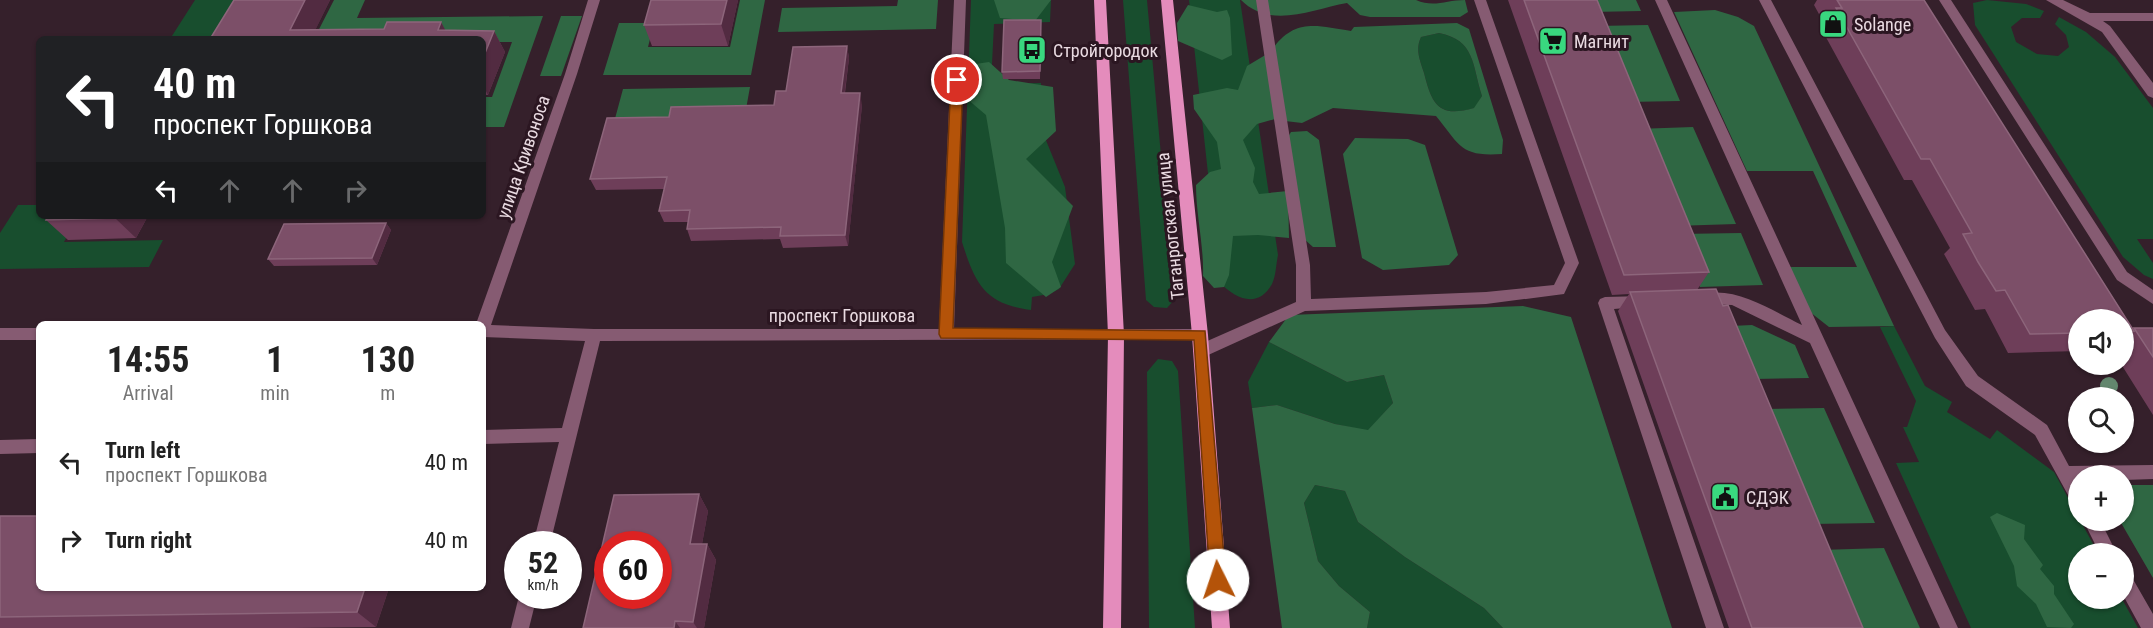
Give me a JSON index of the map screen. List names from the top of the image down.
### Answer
{
  "streets": {
    "main road": ["Таганрогская улица"],
    "street": ["улица Кривоноса", "проспект Горшкова"]
  },
  "crossings": [
    ["Таганрогская улица", "проспект Горшкова"]
  ],
  "places": {
    "shop": ["Solange"],
    "supermarket": ["Магнит"],
    "bus stop": ["Стройгородок"],
    "public building": ["СДЭК"]
  },
  "page": {
    "turn": ["40 m", "проспект Горшкова"],
    "map_buttons": ["+", "−"],
    "eta": [
      "14:55",
      "Arrival",
      "1",
      "min",
      "130",
      "m"
    ],
    "list": [
      {
        "name": "Turn left",
        "note": "проспект Горшкова",
        "value": "40 m"
      },
      {
        "name": "Turn right",
        "value": "40 m"
      }
    ],
    "speed": "52 km/h",
    "limit": "60"
  }
}
